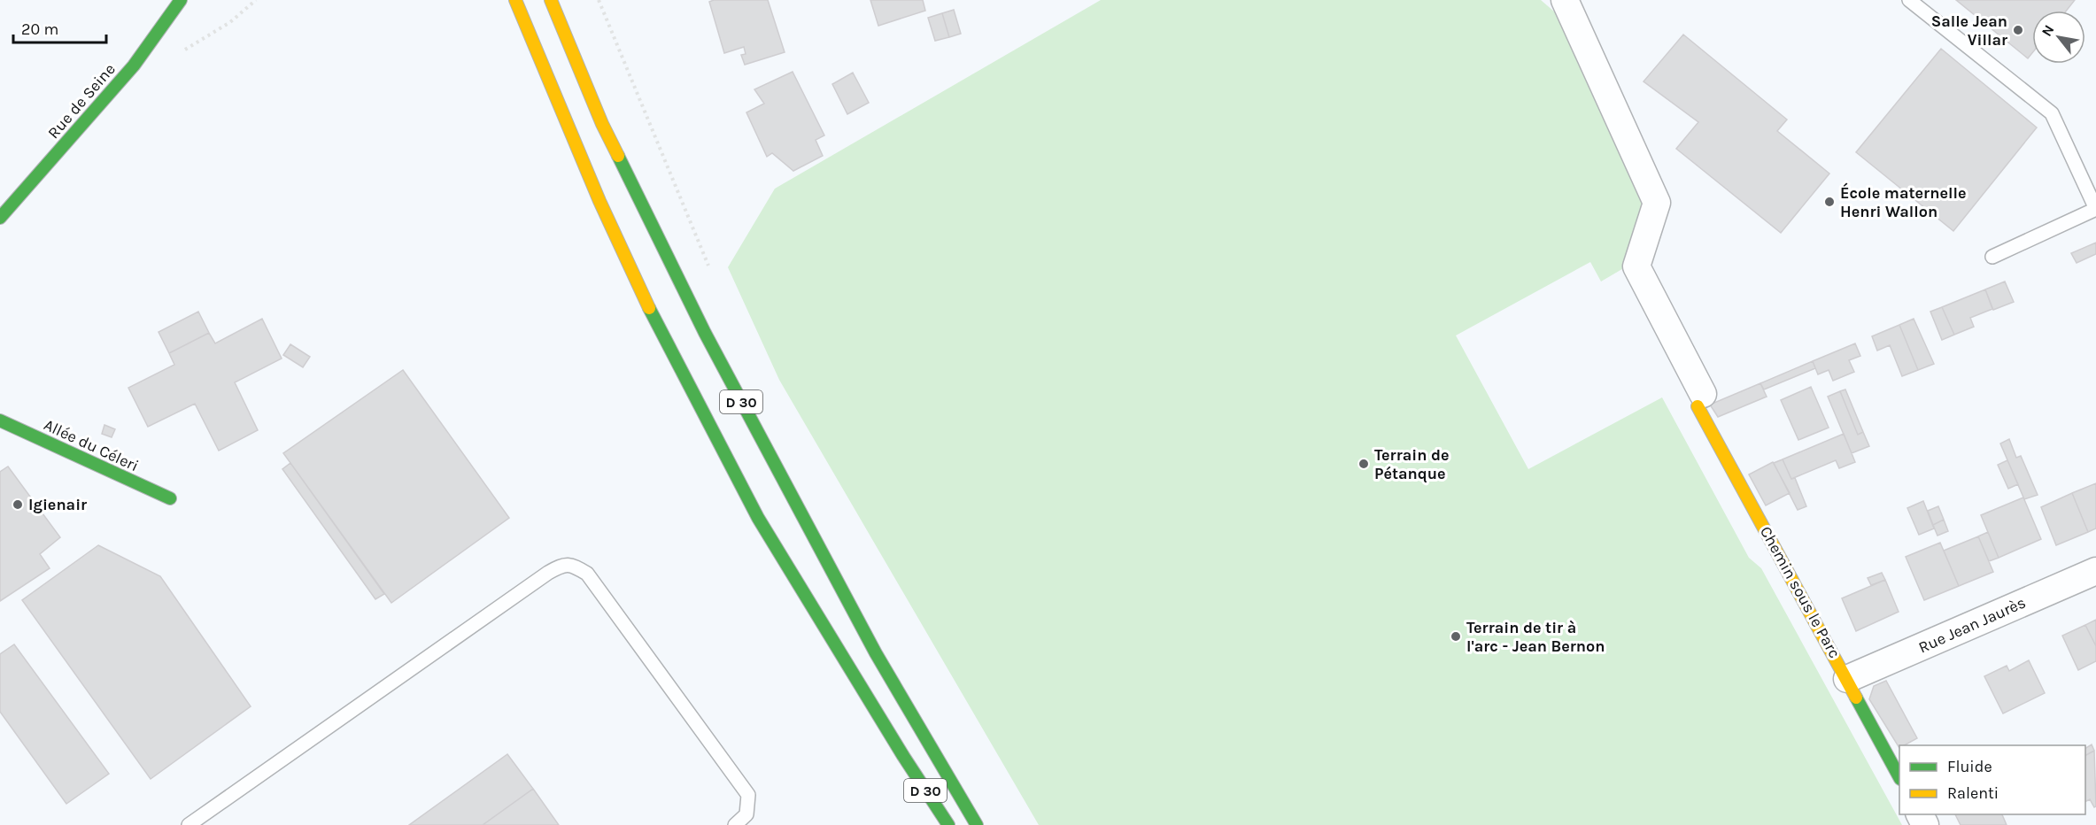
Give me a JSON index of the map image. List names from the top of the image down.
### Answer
{
  "streets": {
    "main road": [
      "Rue de Seine",
      "D 30",
      "Allée du Céleri",
      "Chemin sous le Parc"
    ],
    "street": ["Rue Jean Jaurès"]
  },
  "crossings": [
    ["Chemin sous le Parc", "Rue Jean Jaurès"]
  ],
  "places": [
    "Salle Jean Villar",
    "École maternelle Henri Wallon",
    "Terrain de Pétanque",
    "Igienair",
    "Terrain de tir à l'arc - Jean Bernon"
  ],
  "legend": ["Fluide", "Ralenti"],
  "scale_bar": "20 m",
  "north": "top left"
}
